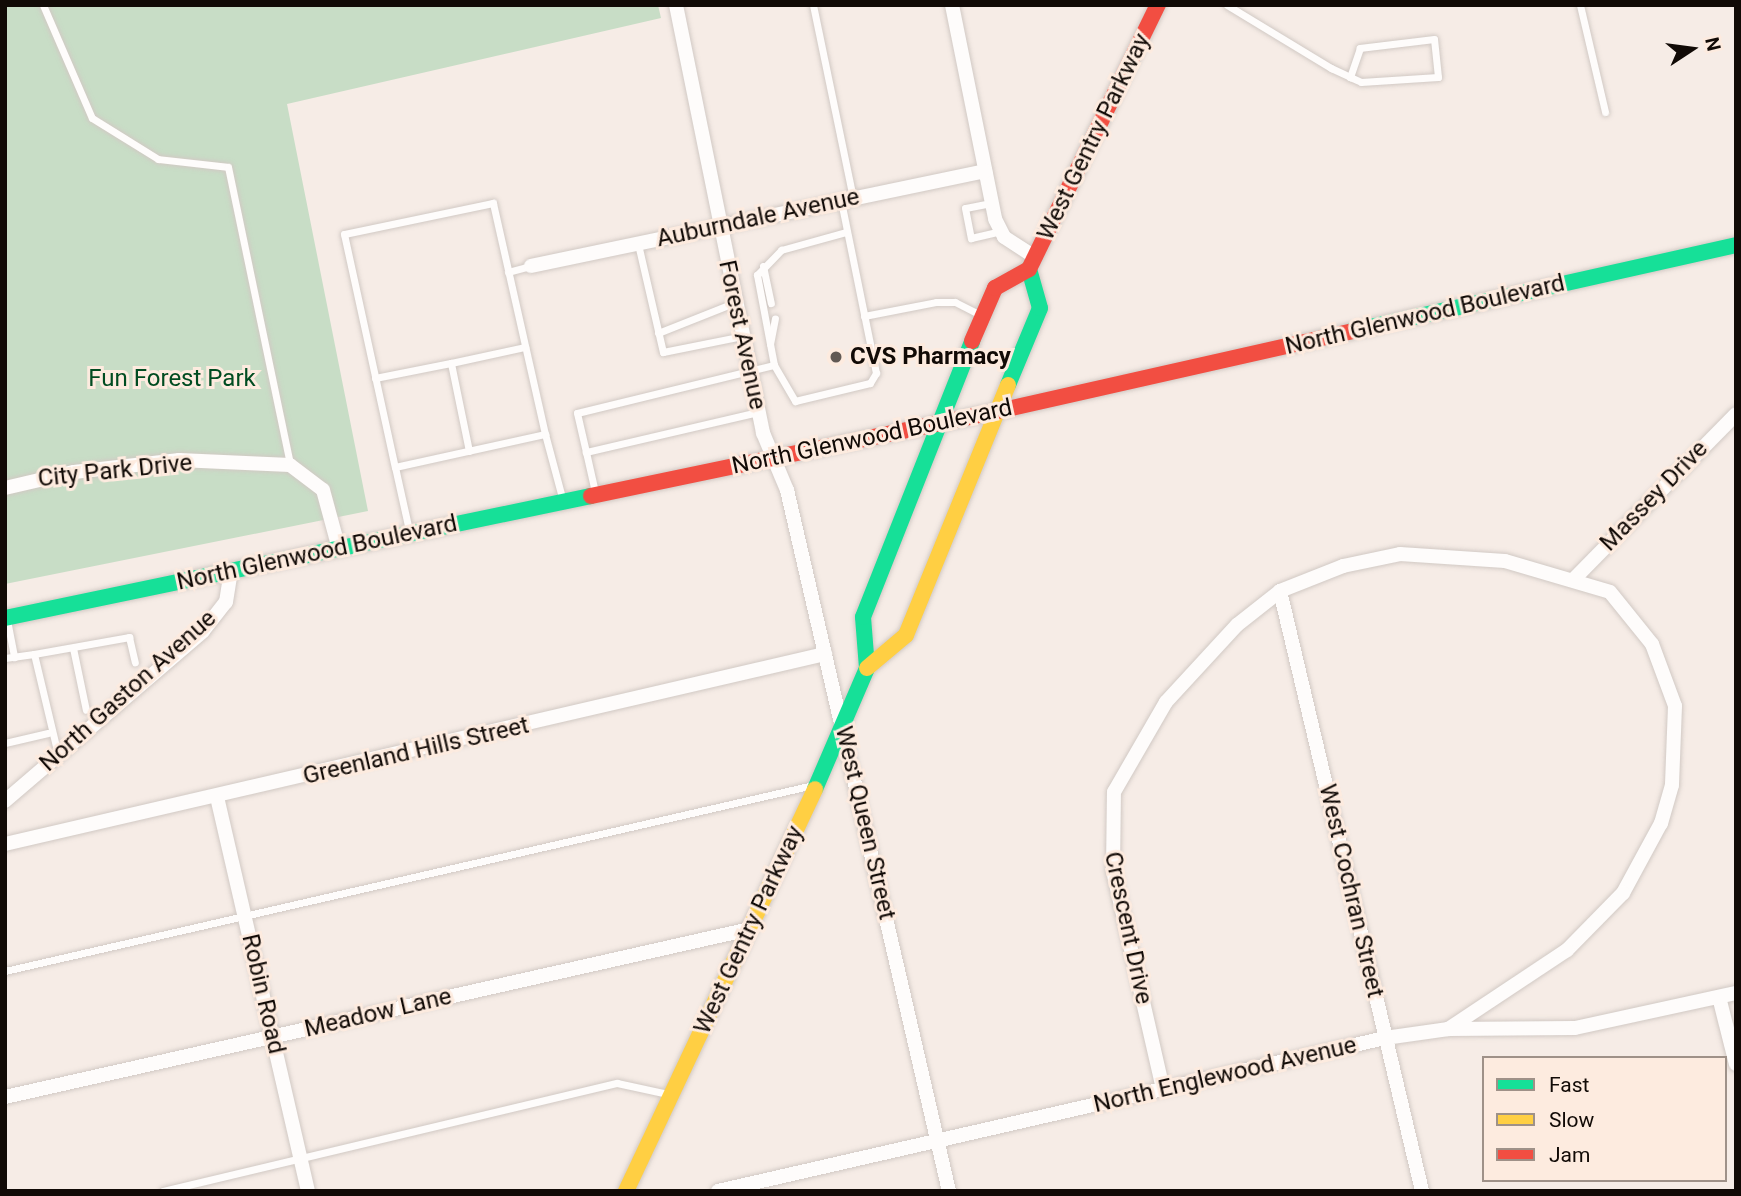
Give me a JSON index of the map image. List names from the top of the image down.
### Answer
{
  "streets": {
    "main road": ["West Gentry Parkway", "North Glenwood Boulevard"],
    "street": [
      "Auburndale Avenue",
      "Forest Avenue",
      "City Park Drive",
      "Massey Drive",
      "North Gaston Avenue",
      "Greenland Hills Street",
      "West Queen Street",
      "West Cochran Street",
      "Crescent Drive",
      "Robin Road",
      "Meadow Lane",
      "North Englewood Avenue"
    ]
  },
  "crossings": [
    ["West Gentry Parkway", "North Glenwood Boulevard"],
    ["West Gentry Parkway", "West Queen Street"],
    ["West Gentry Parkway", "Meadow Lane"],
    ["Auburndale Avenue", "Forest Avenue"],
    ["North Glenwood Boulevard", "Forest Avenue"],
    ["North Glenwood Boulevard", "North Gaston Avenue"],
    ["North Glenwood Boulevard", "West Queen Street"],
    ["Forest Avenue", "West Queen Street"],
    ["Massey Drive", "Crescent Drive"],
    ["Greenland Hills Street", "West Queen Street"],
    ["Greenland Hills Street", "Robin Road"],
    ["West Queen Street", "North Englewood Avenue"],
    ["West Cochran Street", "Crescent Drive"],
    ["West Cochran Street", "North Englewood Avenue"],
    ["Crescent Drive", "North Englewood Avenue"],
    ["Robin Road", "Meadow Lane"]
  ],
  "parks": ["Fun Forest Park"],
  "places": ["CVS Pharmacy"],
  "legend": ["Fast", "Slow", "Jam"],
  "north": "right"
}
